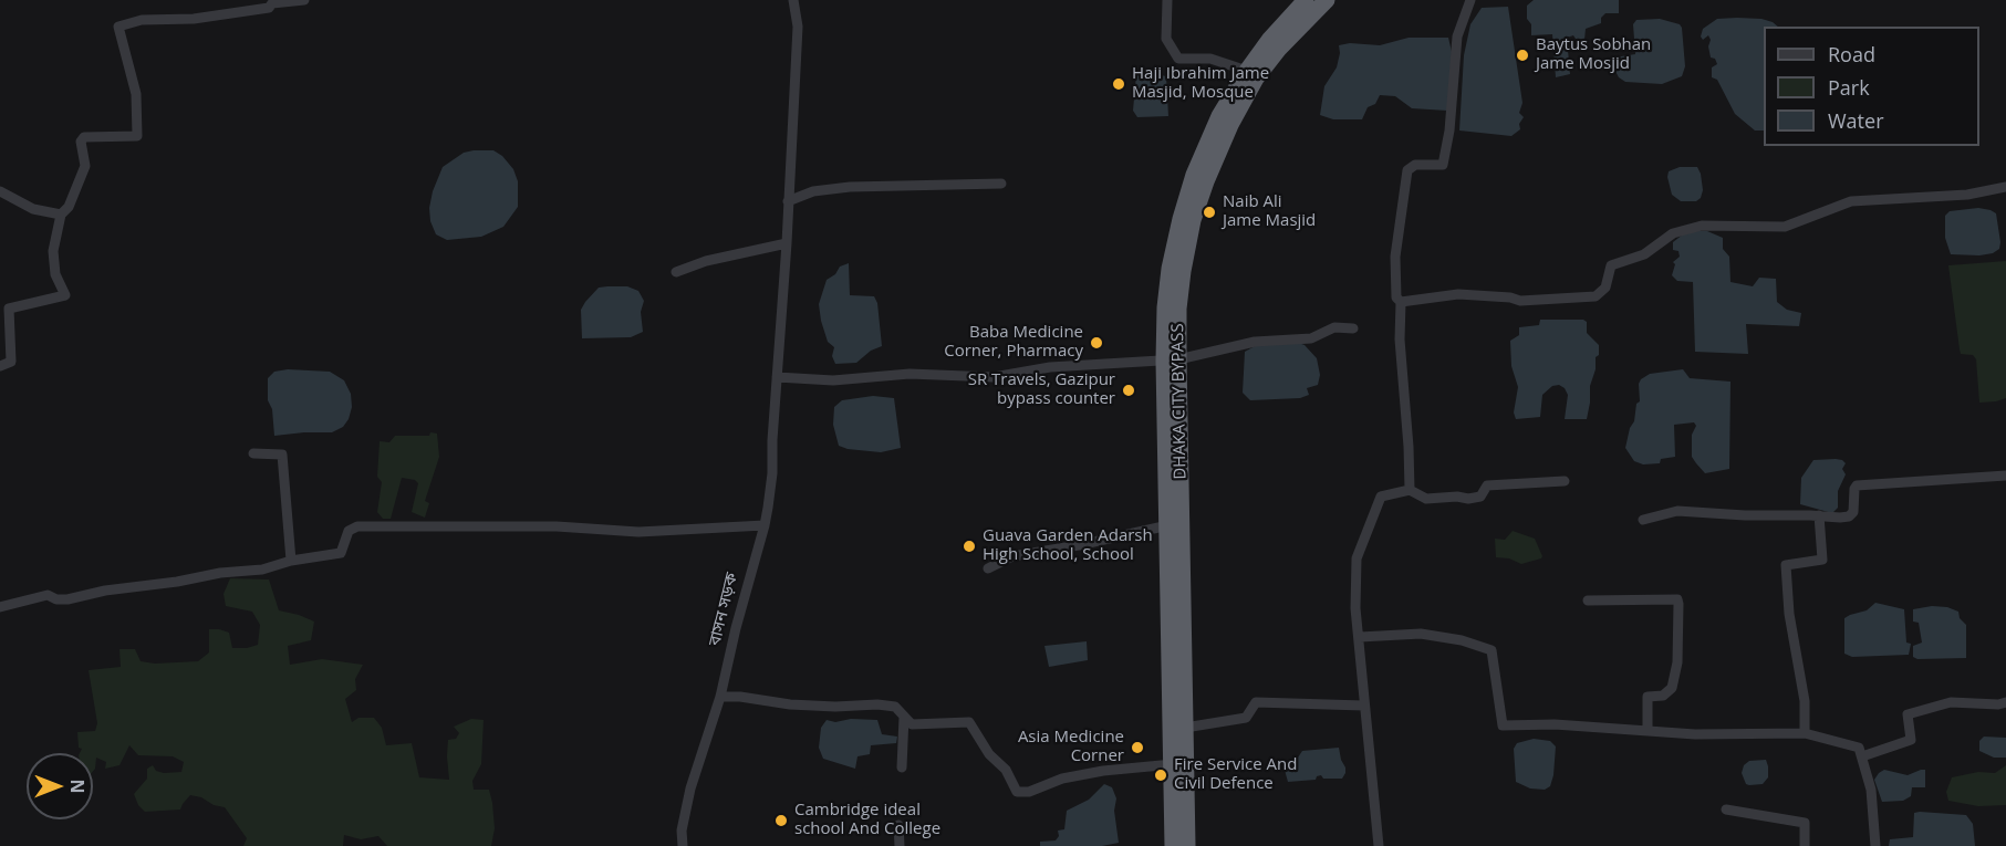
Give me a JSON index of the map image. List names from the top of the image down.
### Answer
{
  "streets": {
    "highway": ["DHAKA CITY BYPASS"],
    "street": ["বাসন সড়ক"]
  },
  "places": [
    "Baytus Sobhan Jame Mosjid",
    "Haji Ibrahim Jame Masjid, Mosque",
    "Naib Ali Jame Masjid",
    "Baba Medicine Corner, Pharmacy",
    "SR Travels, Gazipur bypass counter",
    "Guava Garden Adarsh High School, School",
    "Asia Medicine Corner",
    "Fire Service And Civil Defence",
    "Cambridge ideal school And College"
  ],
  "legend": ["Road", "Park", "Water"],
  "north": "right"
}
